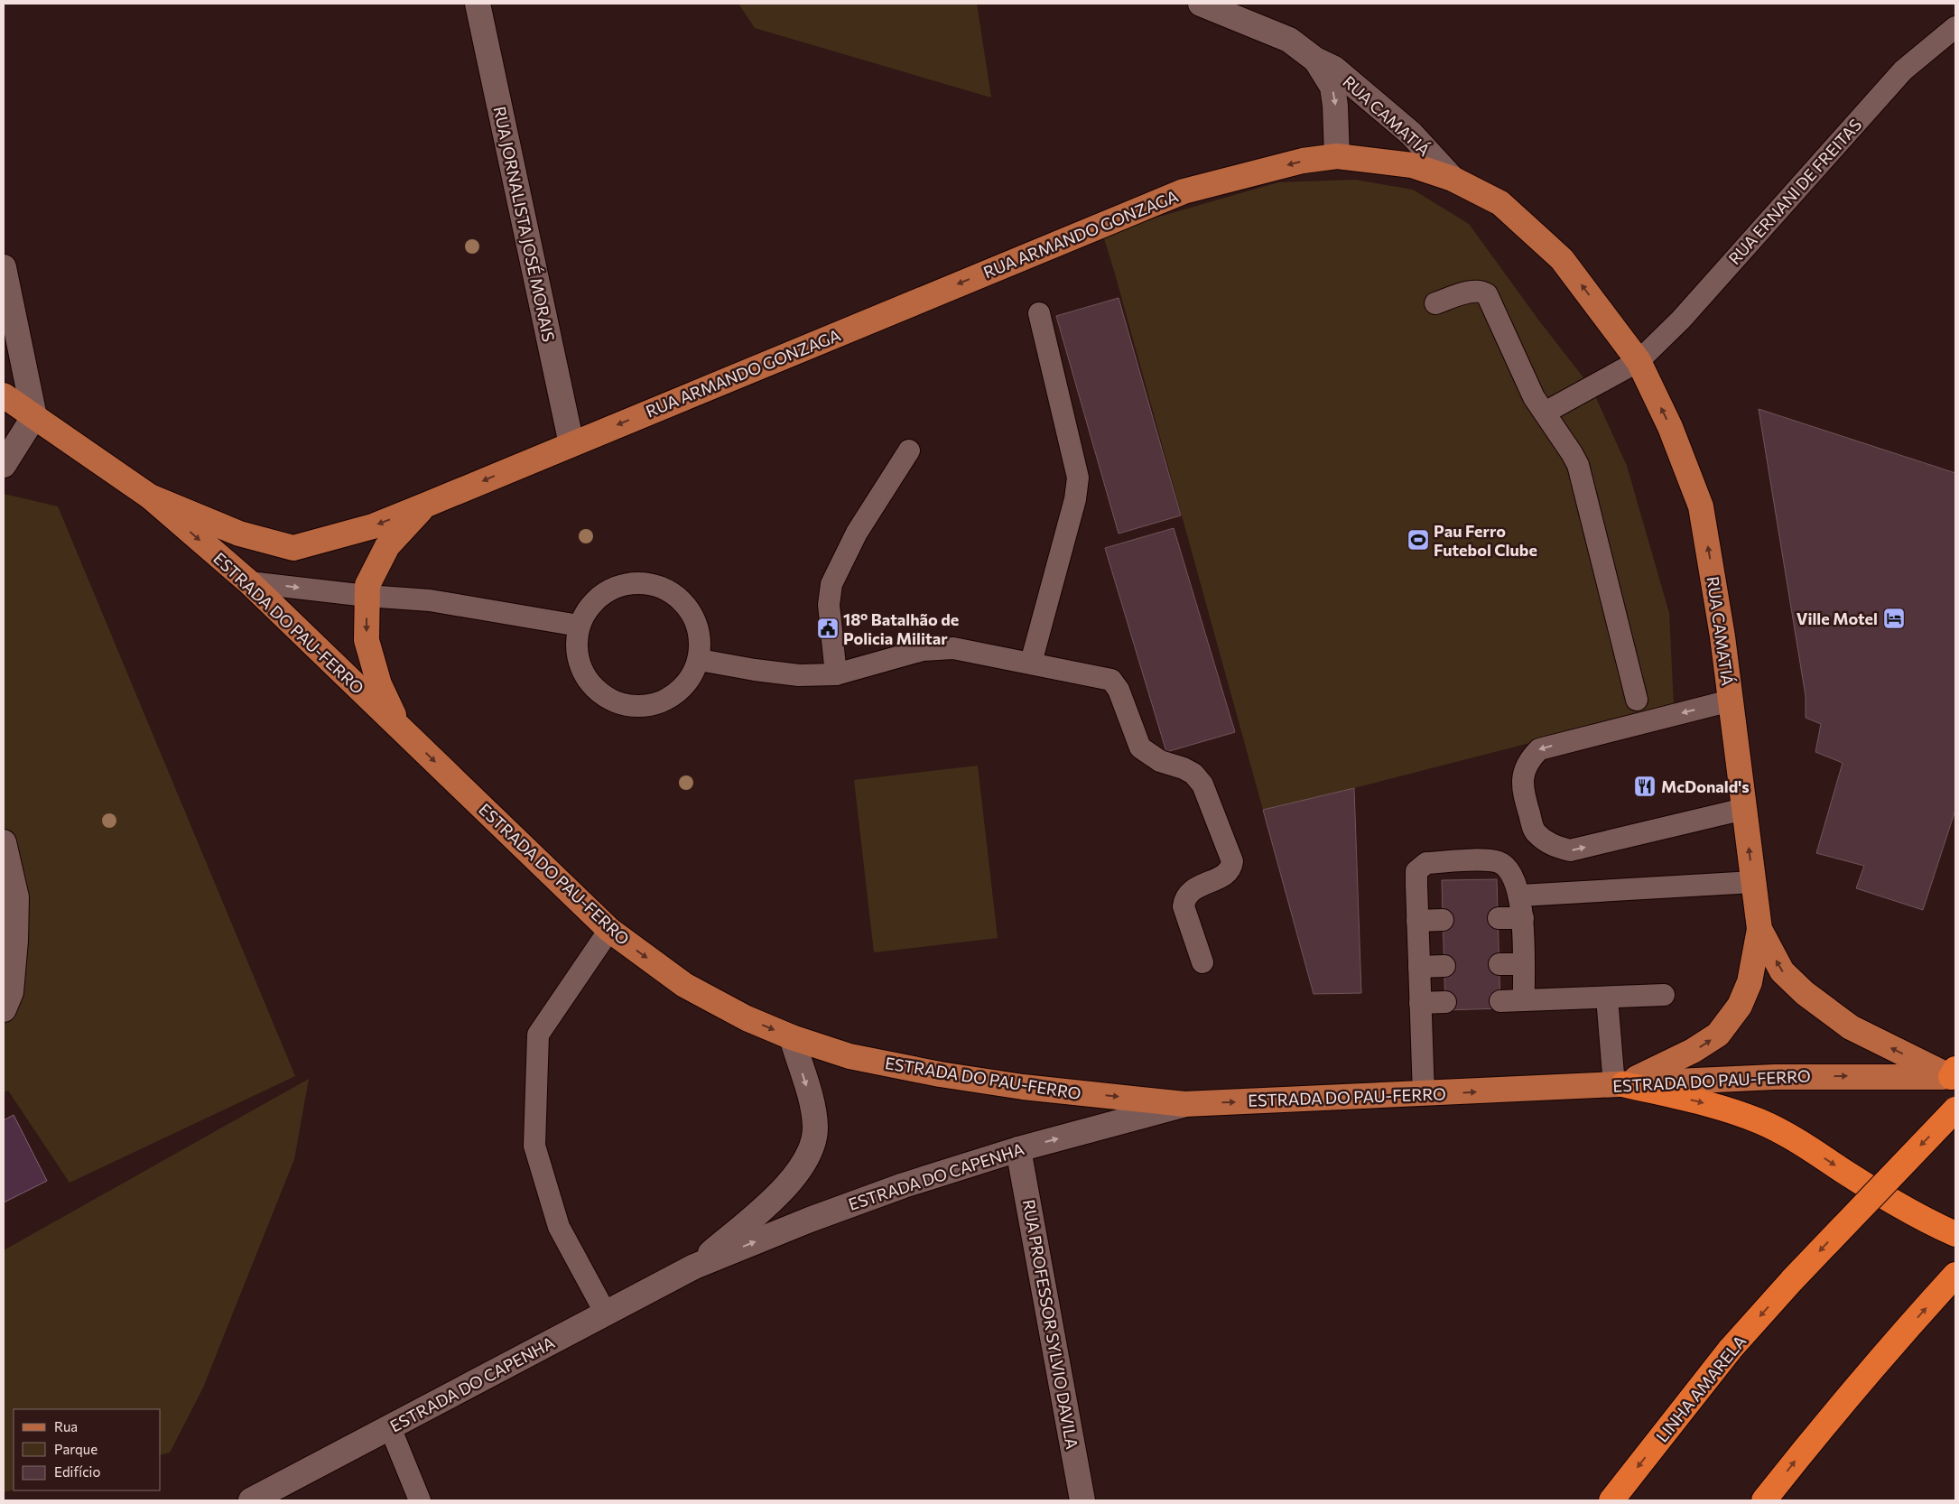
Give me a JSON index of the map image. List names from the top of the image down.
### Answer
{
  "streets": {
    "highway": ["LINHA AMARELA"],
    "main road": ["RUA CAMATIÁ", "RUA ARMANDO GONZAGA", "ESTRADA DO PAU-FERRO"],
    "street": ["RUA JORNALISTA JOSÉ MORAIS", "ESTRADA DO CAPENHA", "RUA PROFESSOR SYLVIO DAVILA"],
    "lane": ["RUA ERNANI DE FREITAS"]
  },
  "crossings": [
    ["RUA CAMATIÁ", "RUA ERNANI DE FREITAS"],
    ["RUA CAMATIÁ", "RUA ARMANDO GONZAGA"],
    ["RUA CAMATIÁ", "ESTRADA DO PAU-FERRO"],
    ["RUA JORNALISTA JOSÉ MORAIS", "RUA ARMANDO GONZAGA"],
    ["RUA ARMANDO GONZAGA", "ESTRADA DO PAU-FERRO"],
    ["ESTRADA DO PAU-FERRO", "ESTRADA DO CAPENHA"],
    ["ESTRADA DO CAPENHA", "RUA PROFESSOR SYLVIO DAVILA"]
  ],
  "one_way": ["RUA ARMANDO GONZAGA", "ESTRADA DO PAU-FERRO"],
  "places": {
    "sports": ["Pau Ferro Futebol Clube"],
    "hotel": ["Ville Motel"],
    "public building": ["18º Batalhão de Policia Militar"],
    "restaurant": ["McDonald's"]
  },
  "legend": ["Rua", "Parque", "Edifício"]
}
